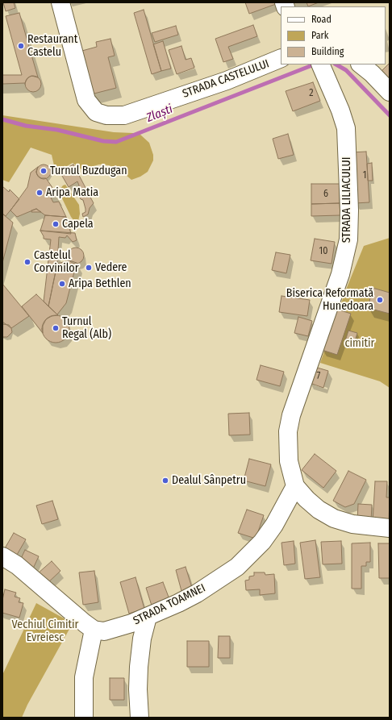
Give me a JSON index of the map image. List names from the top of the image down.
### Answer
{
  "streets": {
    "street": ["STRADA CASTELULUI", "STRADA LILIACULUI", "STRADA TOAMNEI"]
  },
  "crossings": [
    ["STRADA LILIACULUI", "STRADA TOAMNEI"]
  ],
  "water": ["Zlaști"],
  "parks": ["cimitir", "Vechiul Cimitir Evreiesc"],
  "places": [
    "Restaurant Castelu",
    "Turnul Buzdugan",
    "Aripa Matia",
    "Capela",
    "Castelul Corvinilor",
    "Vedere",
    "Aripa Bethlen",
    "Biserica Reformată Hunedoara",
    "Turnul Regal (Alb)",
    "Dealul Sânpetru"
  ],
  "house_numbers": [
    "2",
    "1",
    "6",
    "10",
    "7"
  ],
  "legend": ["Road", "Park", "Building"]
}
